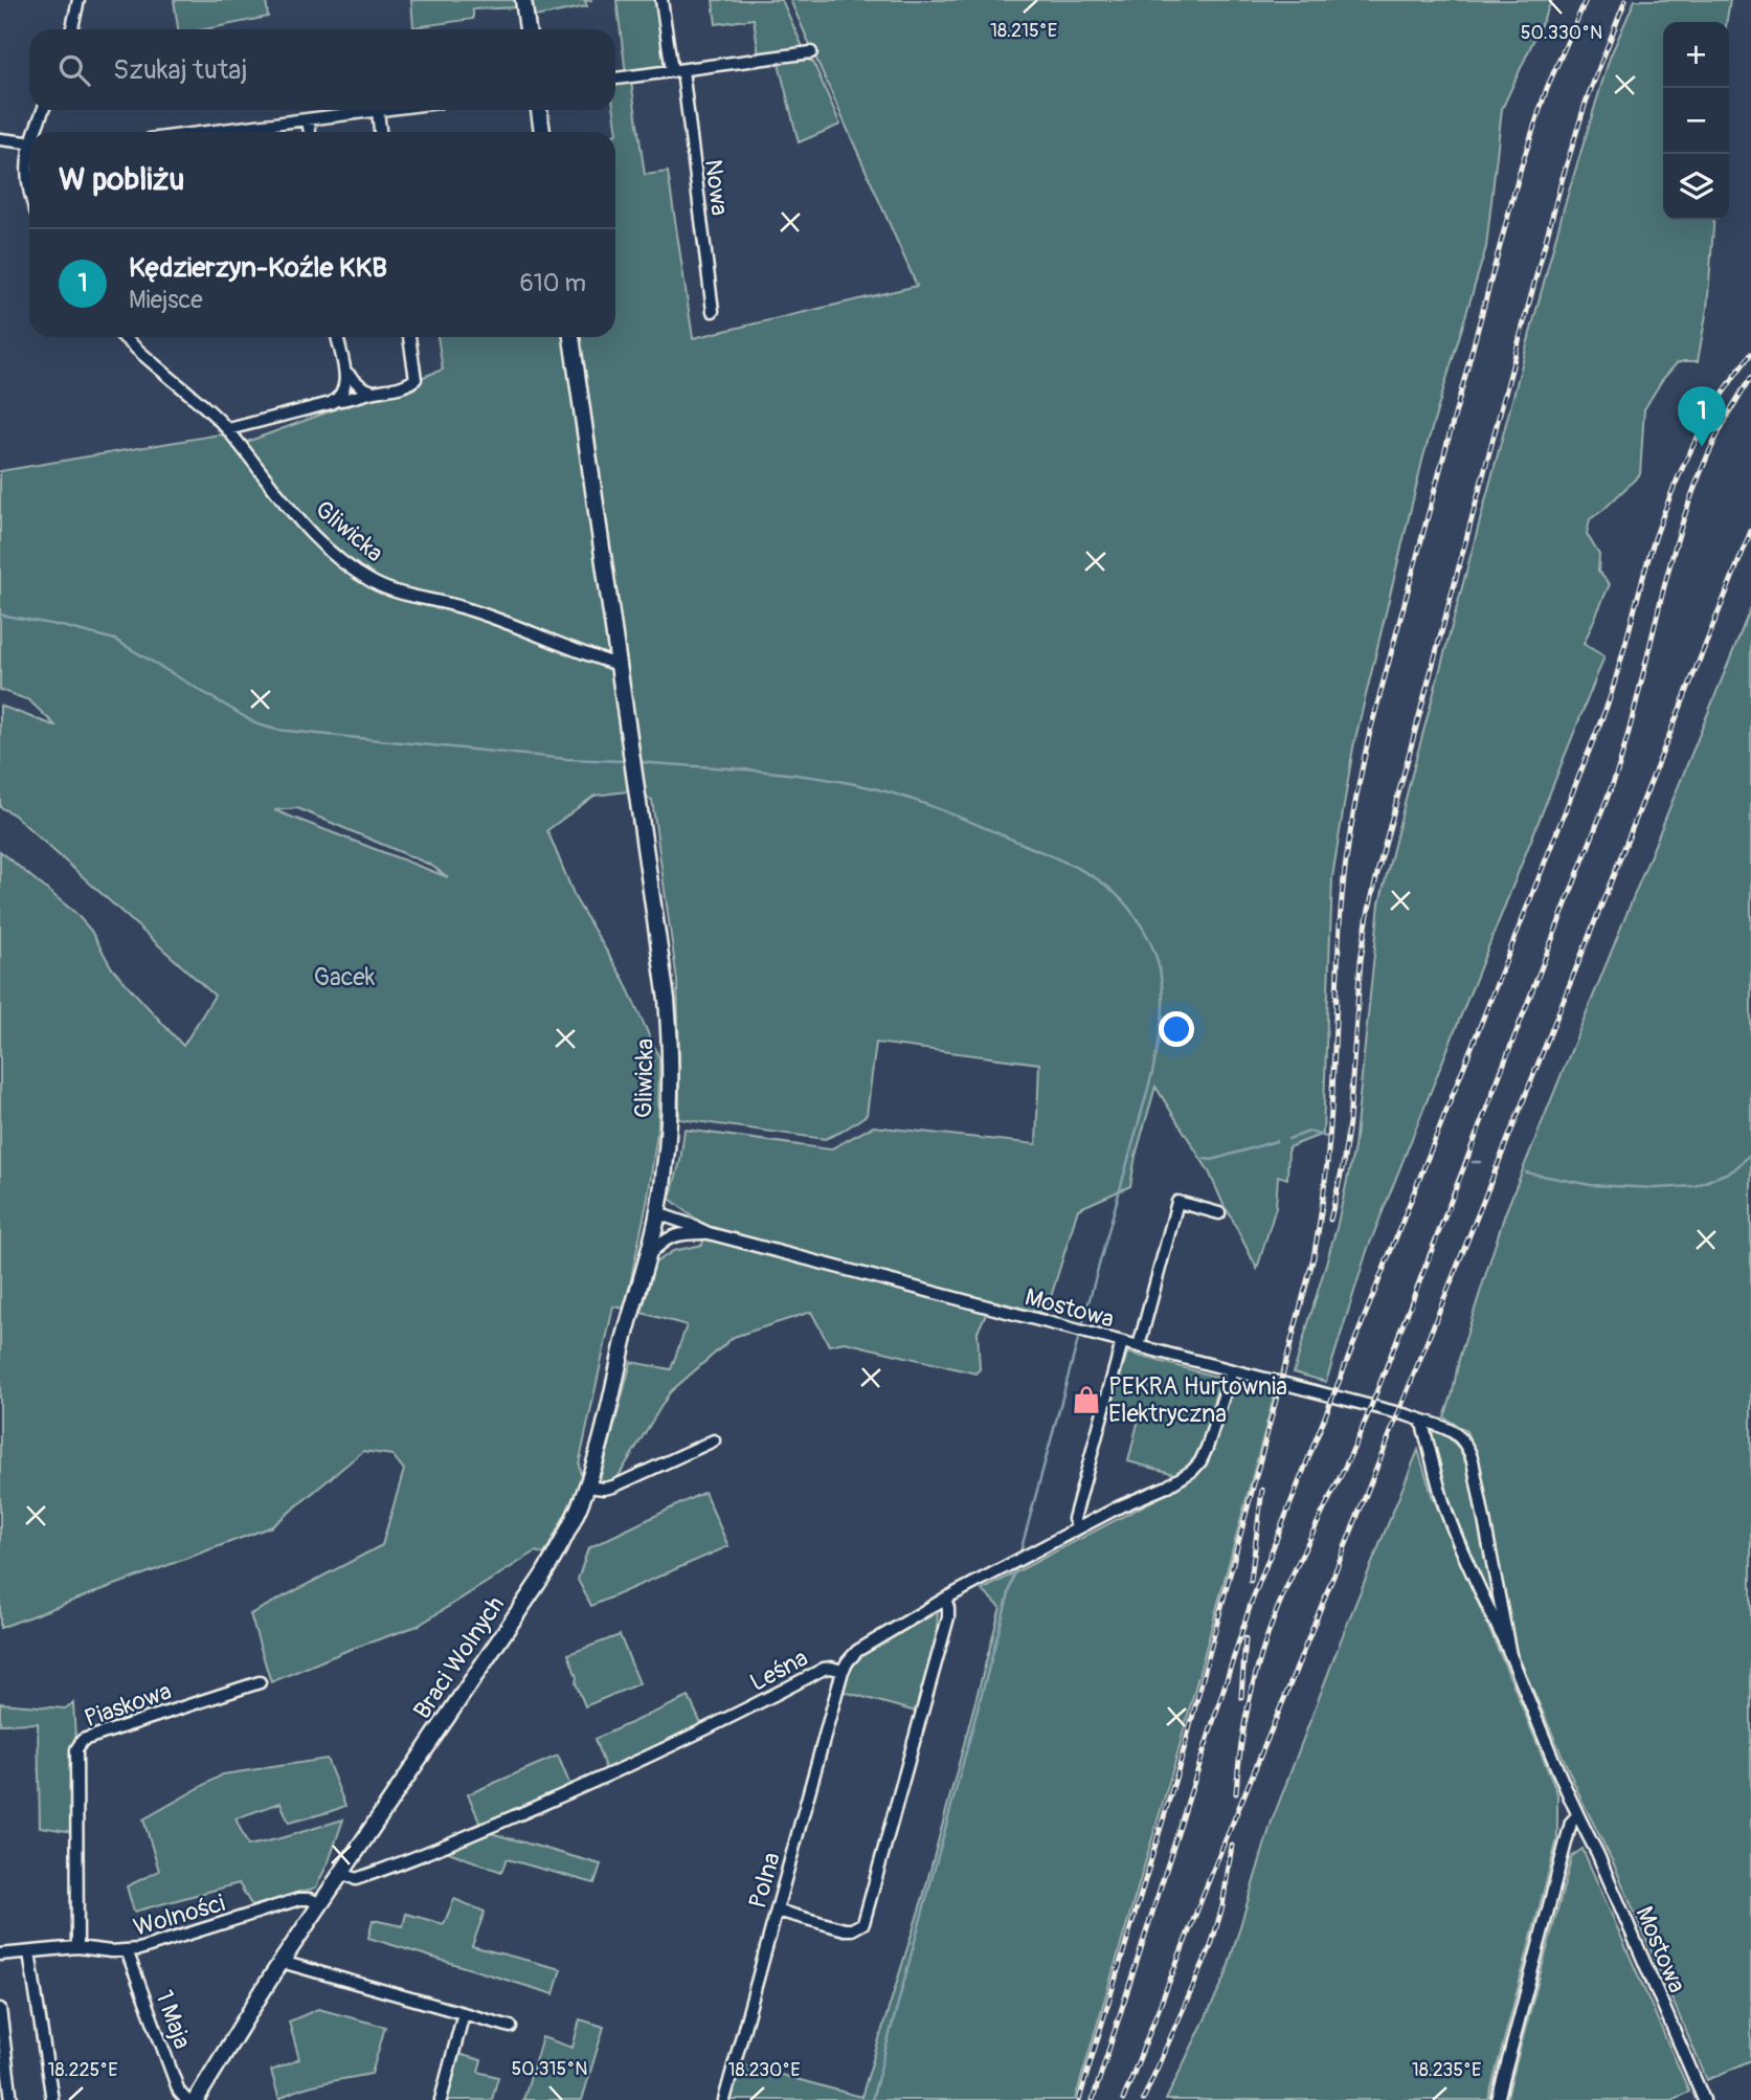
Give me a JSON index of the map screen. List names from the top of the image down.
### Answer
{
  "streets": {
    "main road": ["Gliwicka", "Braci Wolnych"],
    "street": [
      "Nowa",
      "Mostowa",
      "Leśna",
      "Piaskowa",
      "Polna",
      "Wolności",
      "1 Maja"
    ]
  },
  "crossings": [
    ["Gliwicka", "Mostowa"],
    ["Gliwicka", "Braci Wolnych"],
    ["Mostowa", "Leśna"],
    ["Braci Wolnych", "Leśna"],
    ["Braci Wolnych", "Wolności"],
    ["Leśna", "Polna"],
    ["Piaskowa", "Wolności"],
    ["Wolności", "1 Maja"]
  ],
  "parks": ["Gacek"],
  "places": {
    "shop": ["PEKRA Hurtownia Elektryczna"]
  },
  "page": {
    "map_buttons": ["+", "−"],
    "search": "Szukaj tutaj",
    "heading": "W pobliżu",
    "list": [
      {
        "mark": "1",
        "name": "Kędzierzyn-Koźle KKB",
        "note": "Miejsce",
        "value": "610 m"
      }
    ],
    "pins": "1"
  },
  "coordinates": [
    "18.215°E",
    "50.330°N",
    "50.315°N",
    "18.225°E",
    "18.230°E",
    "18.235°E"
  ]
}
